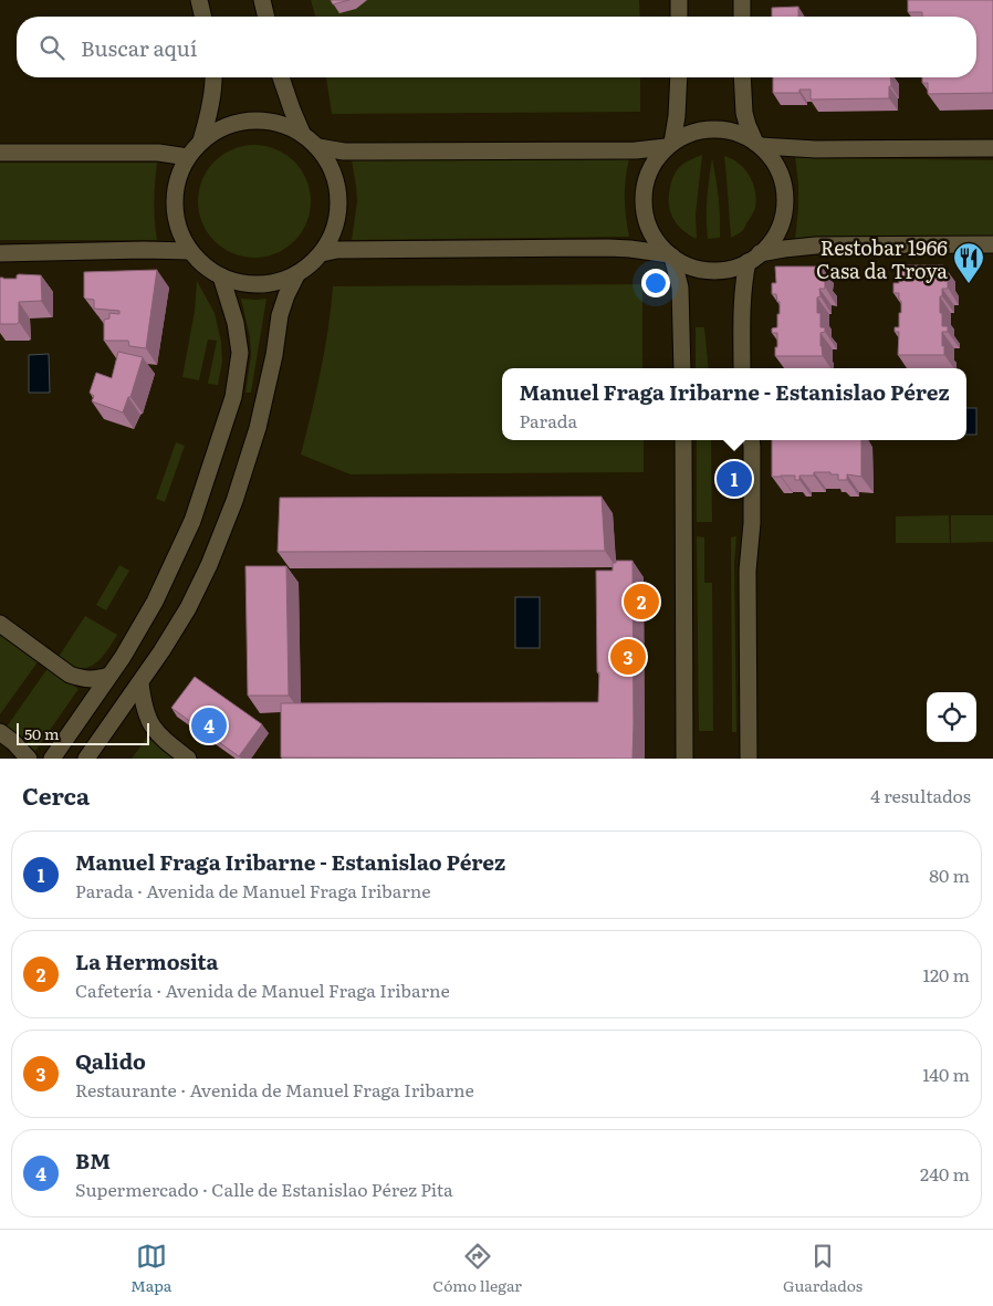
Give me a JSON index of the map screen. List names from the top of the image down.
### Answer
{
  "places": {
    "restaurant": ["Restobar 1966 Casa da Troya"]
  },
  "scale_bar": "50 m",
  "page": {
    "search": "Buscar aquí",
    "popup": ["Manuel Fraga Iribarne - Estanislao Pérez", "Parada"],
    "pins": [
      "1",
      "2",
      "3",
      "4"
    ],
    "scale": "50 m",
    "heading": ["Cerca", "4 resultados"],
    "list": [
      {
        "mark": "1",
        "name": "Manuel Fraga Iribarne - Estanislao Pérez",
        "note": "Parada · Avenida de Manuel Fraga Iribarne",
        "value": "80 m"
      },
      {
        "mark": "2",
        "name": "La Hermosita",
        "note": "Cafetería · Avenida de Manuel Fraga Iribarne",
        "value": "120 m"
      },
      {
        "mark": "3",
        "name": "Qalido",
        "note": "Restaurante · Avenida de Manuel Fraga Iribarne",
        "value": "140 m"
      },
      {
        "mark": "4",
        "name": "BM",
        "note": "Supermercado · Calle de Estanislao Pérez Pita",
        "value": "240 m"
      }
    ],
    "nav": ["Mapa", "Cómo llegar", "Guardados"]
  }
}
